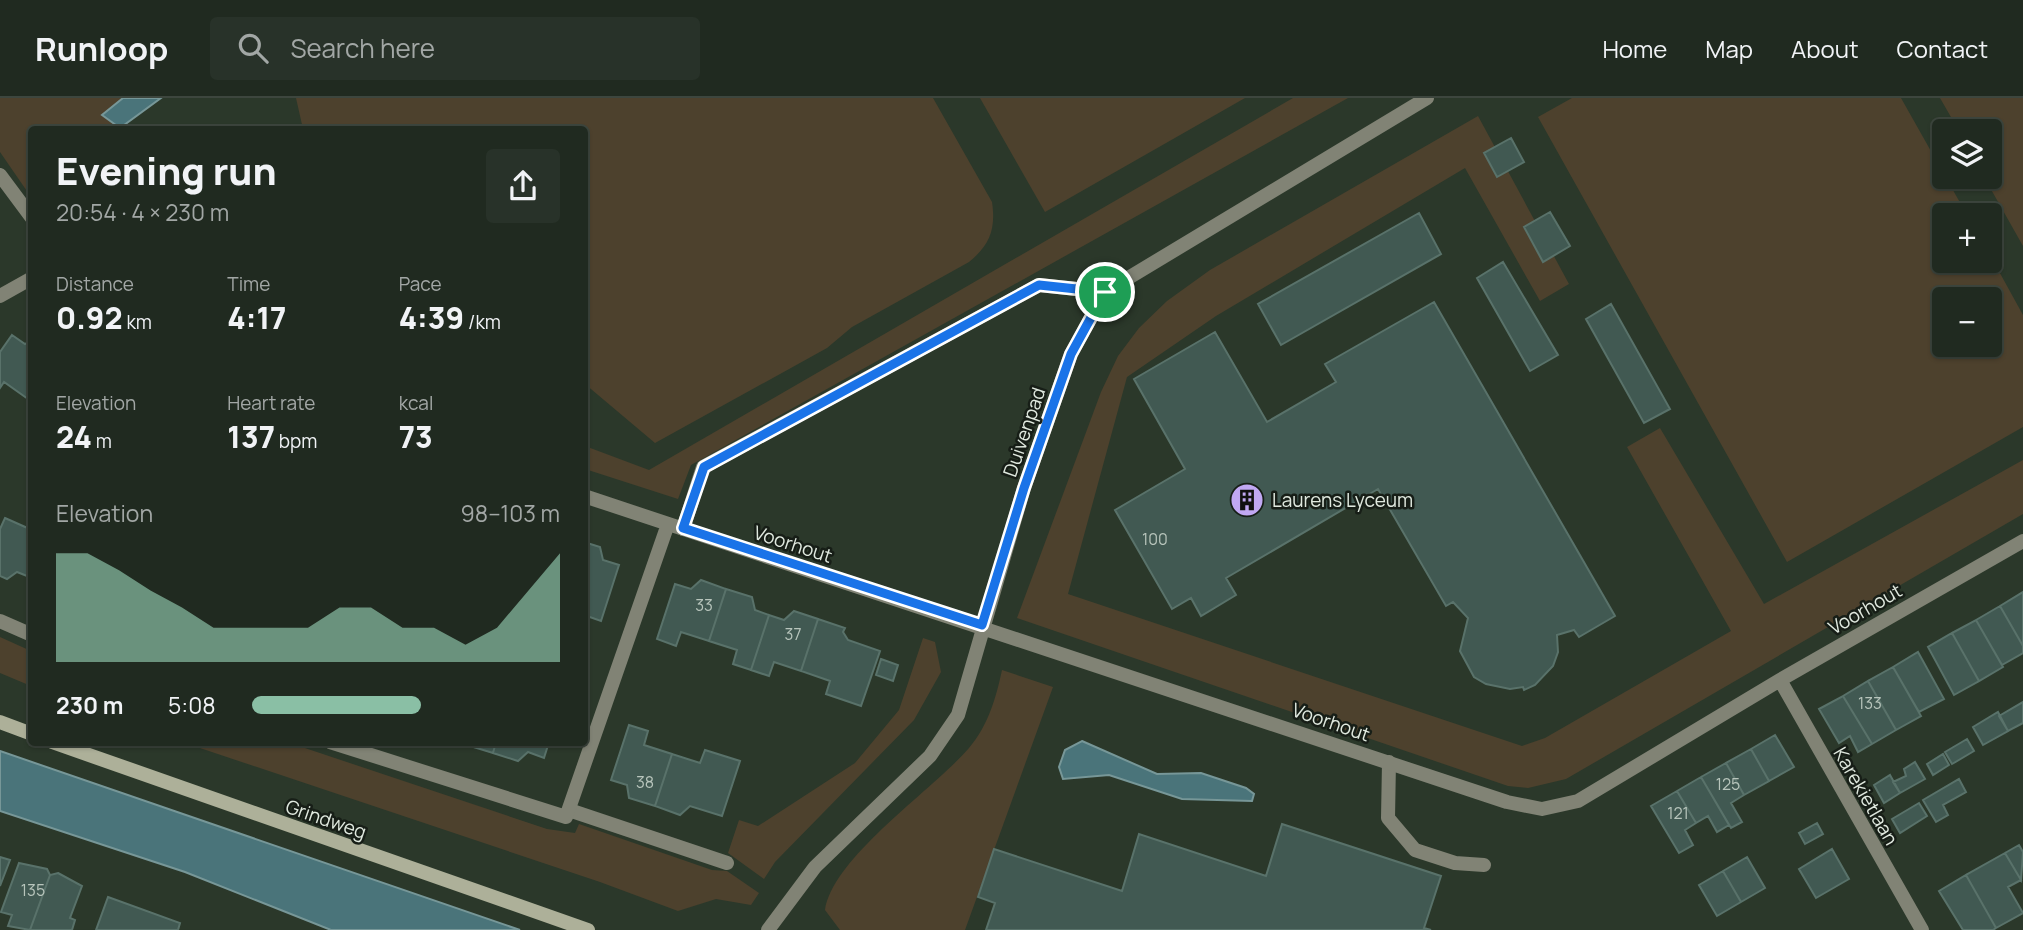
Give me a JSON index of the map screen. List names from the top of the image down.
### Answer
{
  "streets": {
    "street": [
      "Duivenpad",
      "Voorhout",
      "Karekietlaan",
      "Grindweg"
    ]
  },
  "crossings": [
    ["Duivenpad", "Voorhout"],
    ["Voorhout", "Karekietlaan"]
  ],
  "places": {
    "building": ["Laurens Lyceum"]
  },
  "house_numbers": [
    "100",
    "33",
    "37",
    "133",
    "38",
    "125",
    "121",
    "135"
  ],
  "page": {
    "header": "Runloop",
    "search": "Search here",
    "nav": [
      "Home",
      "Map",
      "About",
      "Contact"
    ],
    "map_buttons": ["+", "−"],
    "heading": ["Evening run", "20:54 · 4 × 230 m"],
    "stats": [
      ["Distance", "0.92 km"],
      ["Time", "4:17"],
      ["Pace", "4:39 /km"],
      ["Elevation", "24 m"],
      ["Heart rate", "137 bpm"],
      ["kcal", "73"]
    ],
    "chart": ["Elevation", "98–103 m"],
    "list": [
      {
        "name": "230 m",
        "note": "5:08"
      }
    ]
  }
}
